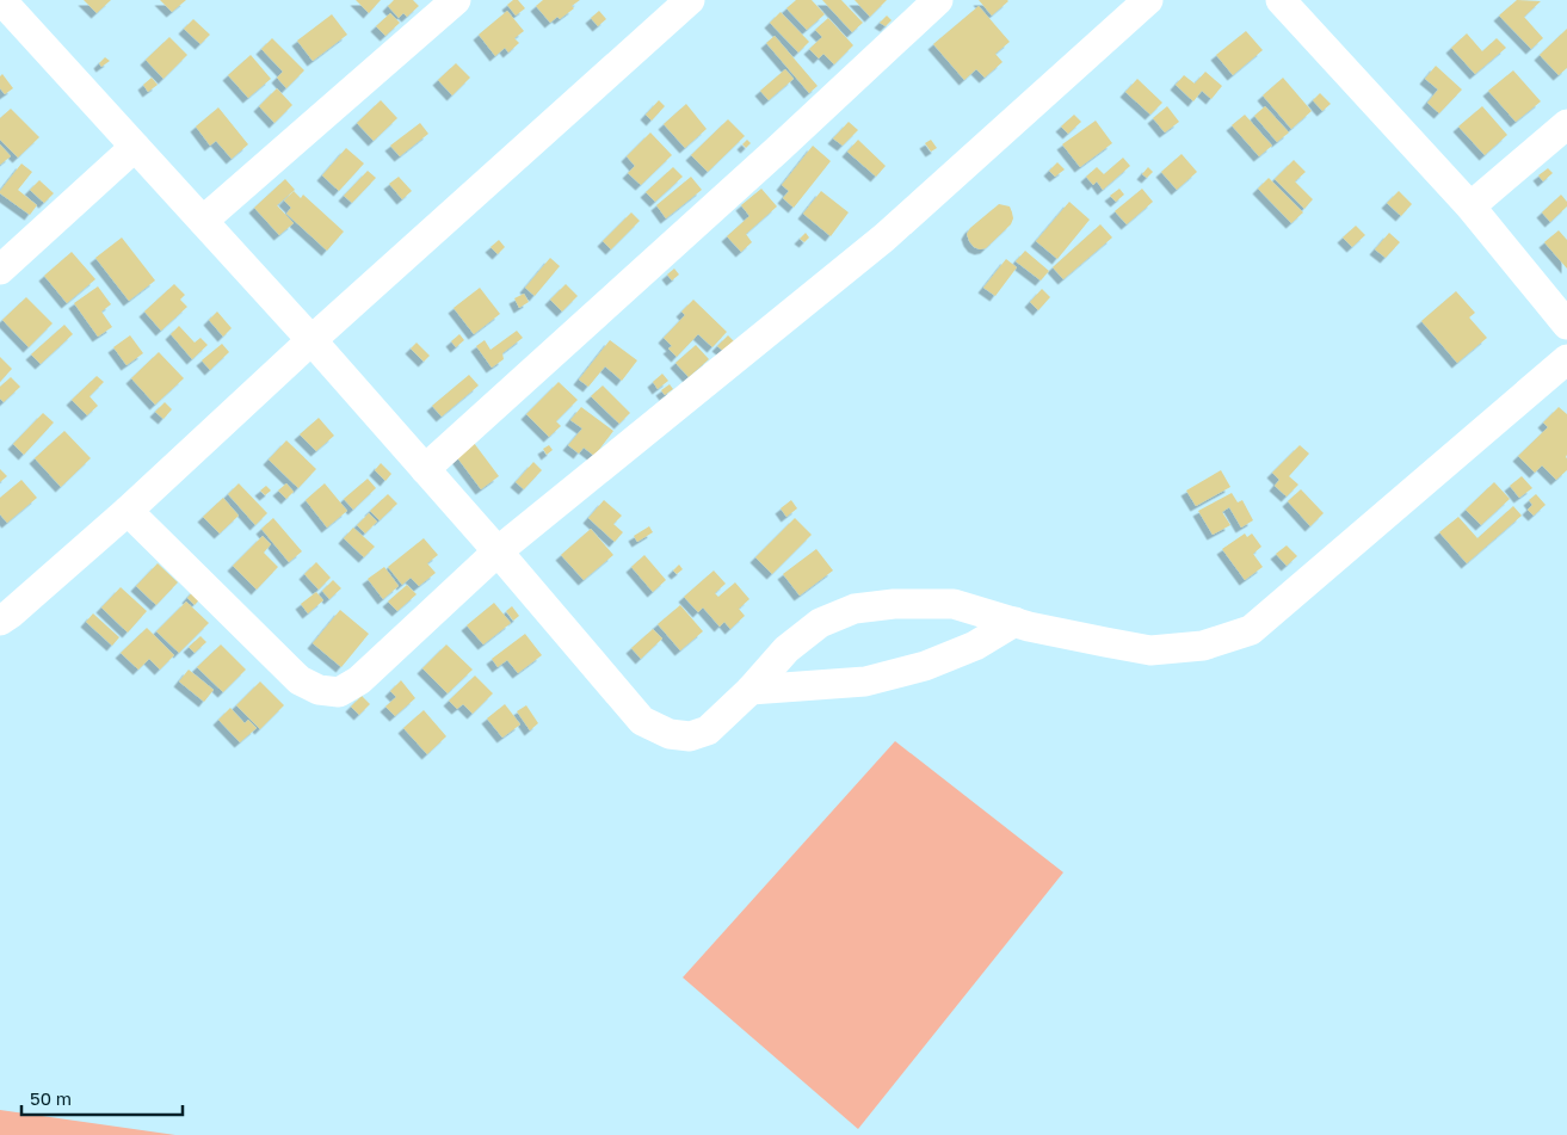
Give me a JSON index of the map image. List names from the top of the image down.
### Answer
{
  "scale_bar": "50 m"
}
